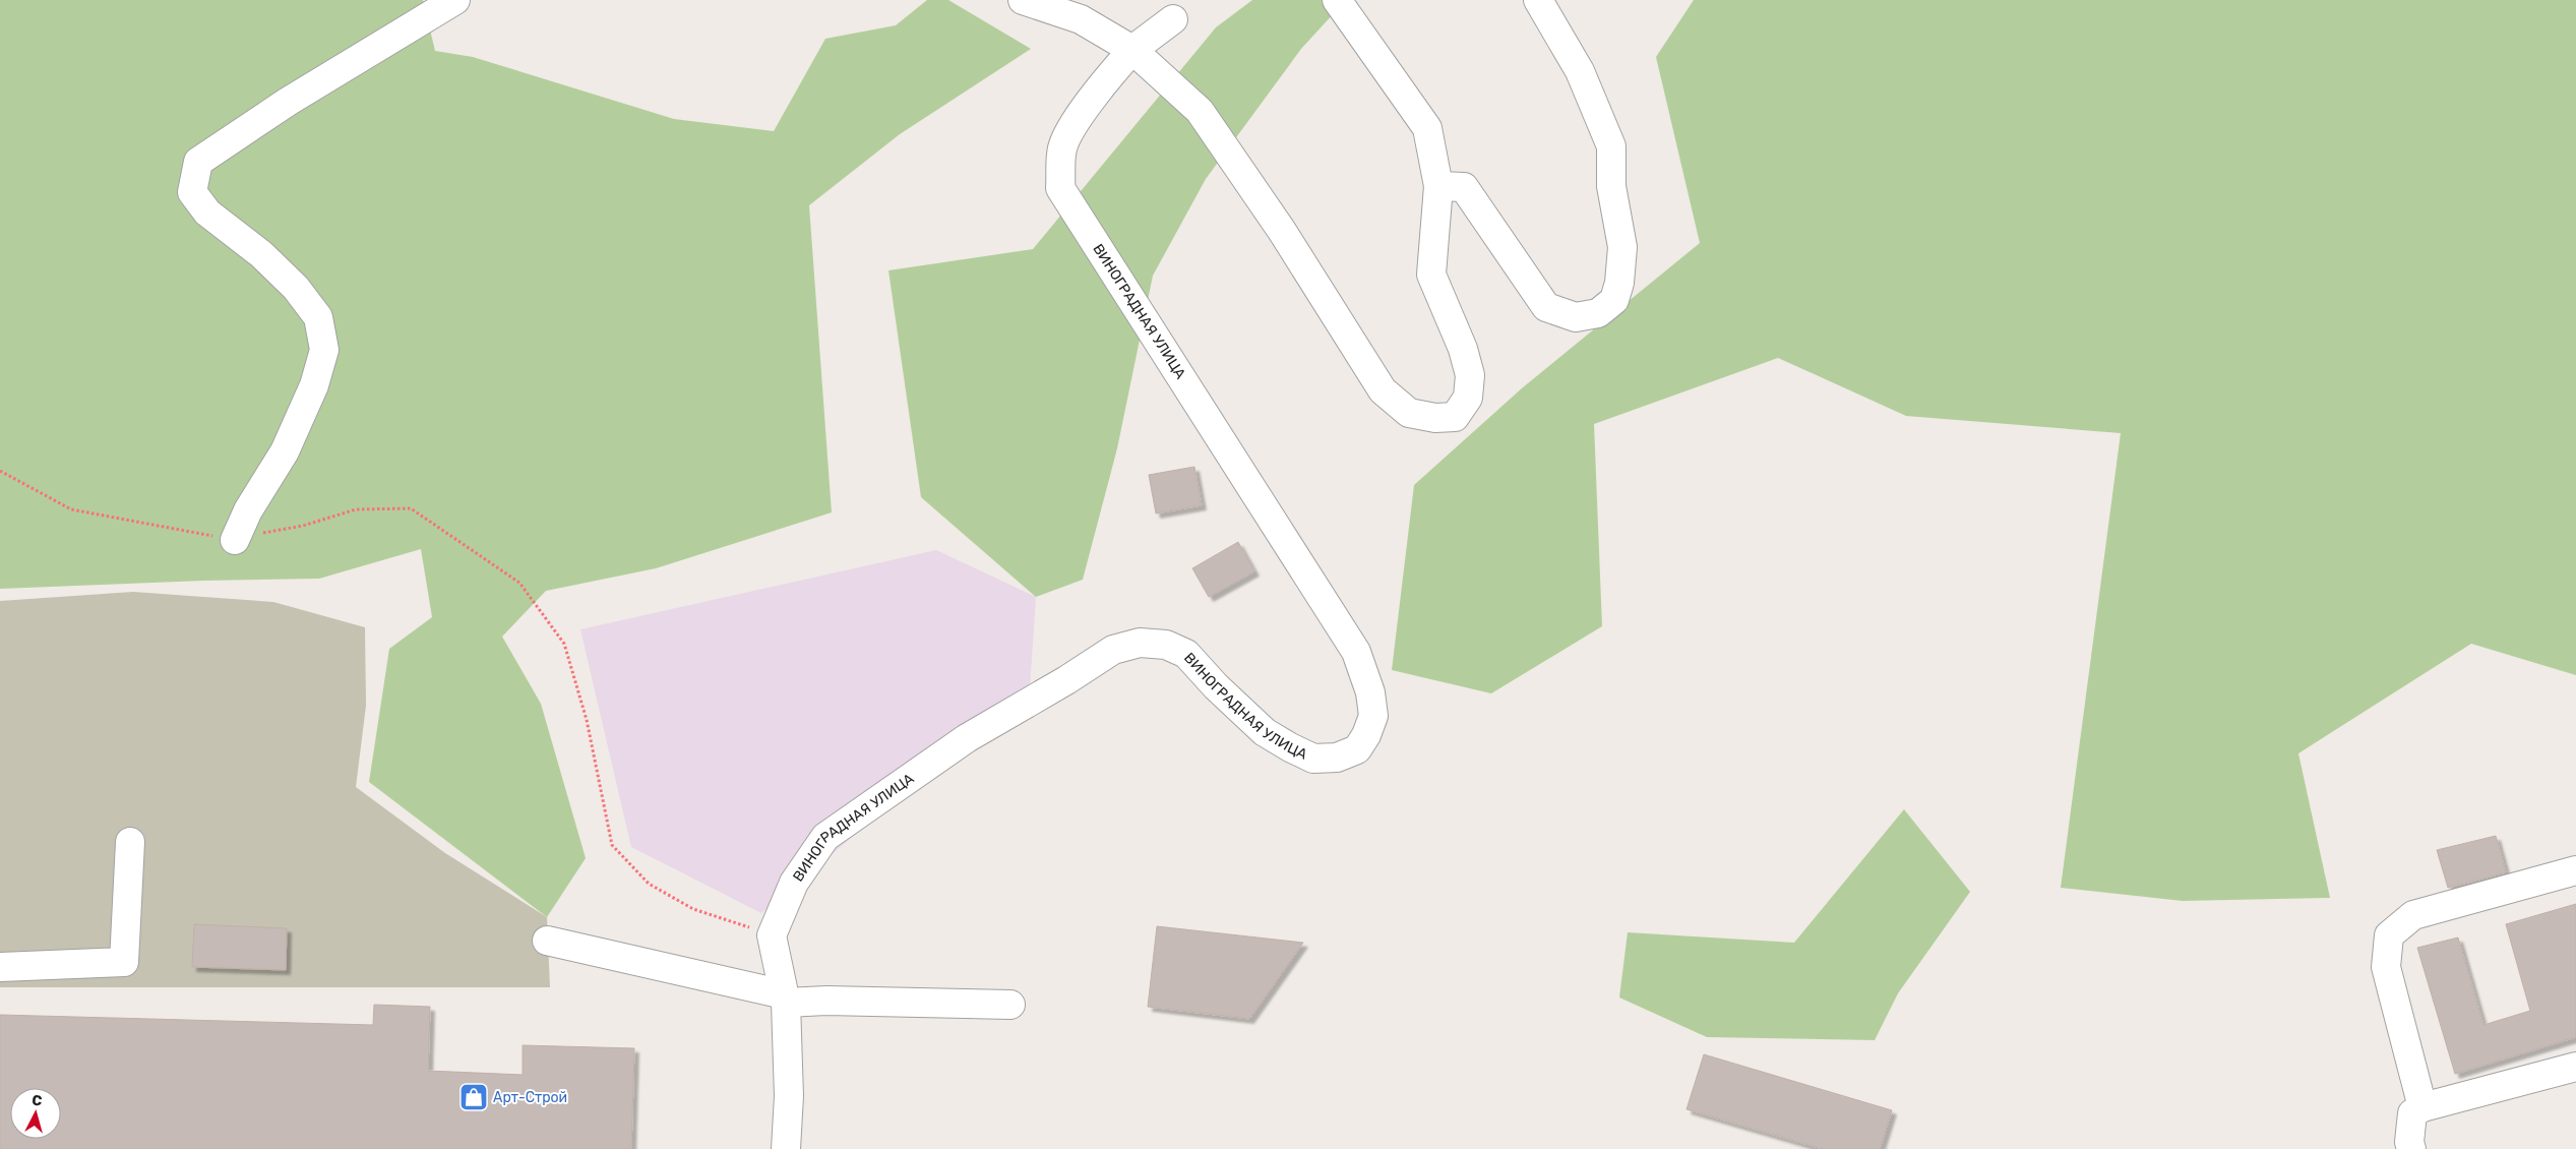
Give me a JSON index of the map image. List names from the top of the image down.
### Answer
{
  "streets": {
    "lane": ["ВИНОГРАДНАЯ УЛИЦА"]
  },
  "places": {
    "shop": ["Арт-Строй"]
  },
  "north": "top"
}
